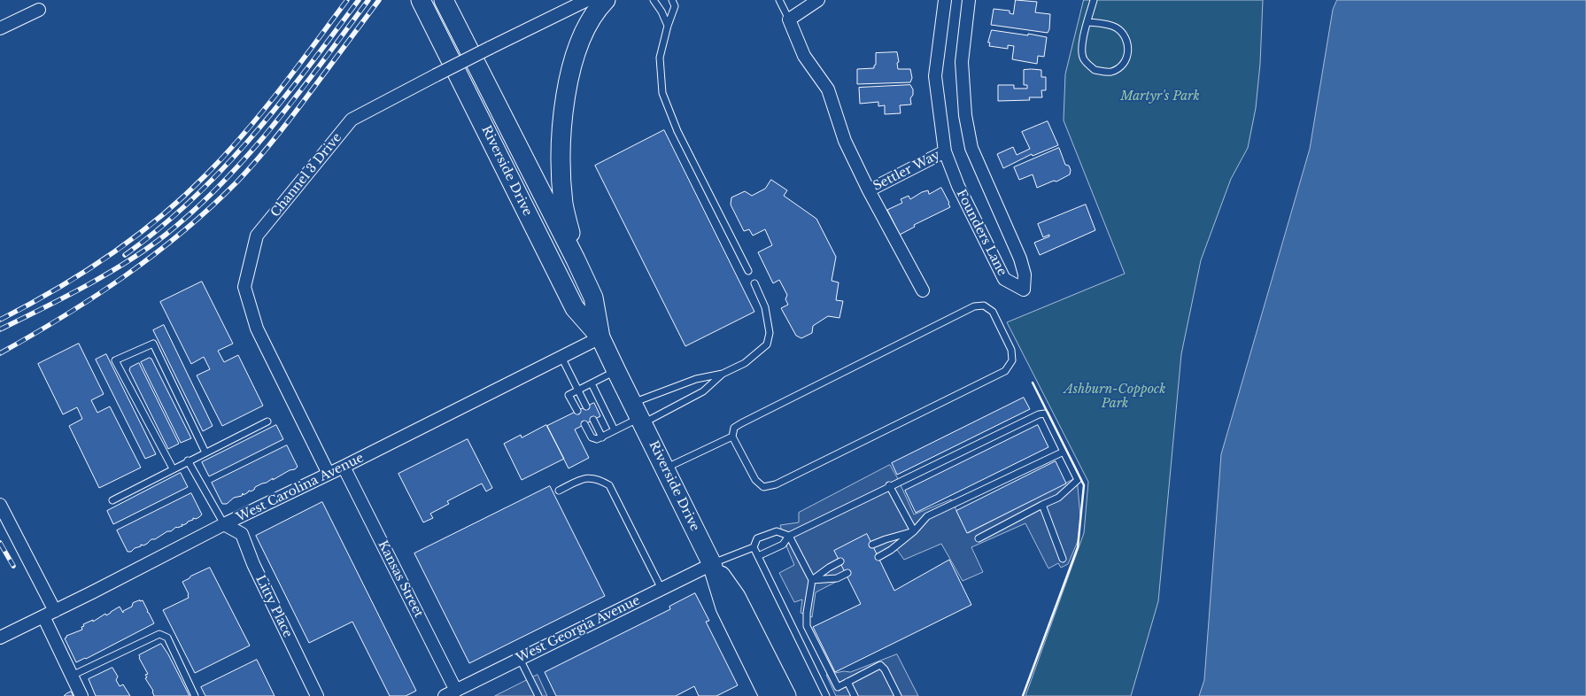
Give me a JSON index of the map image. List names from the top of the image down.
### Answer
{
  "streets": {
    "main road": ["Riverside Drive"],
    "street": [
      "Settler Way",
      "Channel 3 Drive",
      "Founders Lane",
      "West Carolina Avenue",
      "Kansas Street",
      "Litty Place",
      "West Georgia Avenue"
    ]
  },
  "crossings": [
    ["Riverside Drive", "West Carolina Avenue"],
    ["Riverside Drive", "West Georgia Avenue"],
    ["Settler Way", "Founders Lane"],
    ["Channel 3 Drive", "West Carolina Avenue"],
    ["West Carolina Avenue", "Kansas Street"],
    ["West Carolina Avenue", "Litty Place"],
    ["Kansas Street", "West Georgia Avenue"]
  ],
  "parks": ["Martyr's Park", "Ashburn-Coppock Park"]
}
